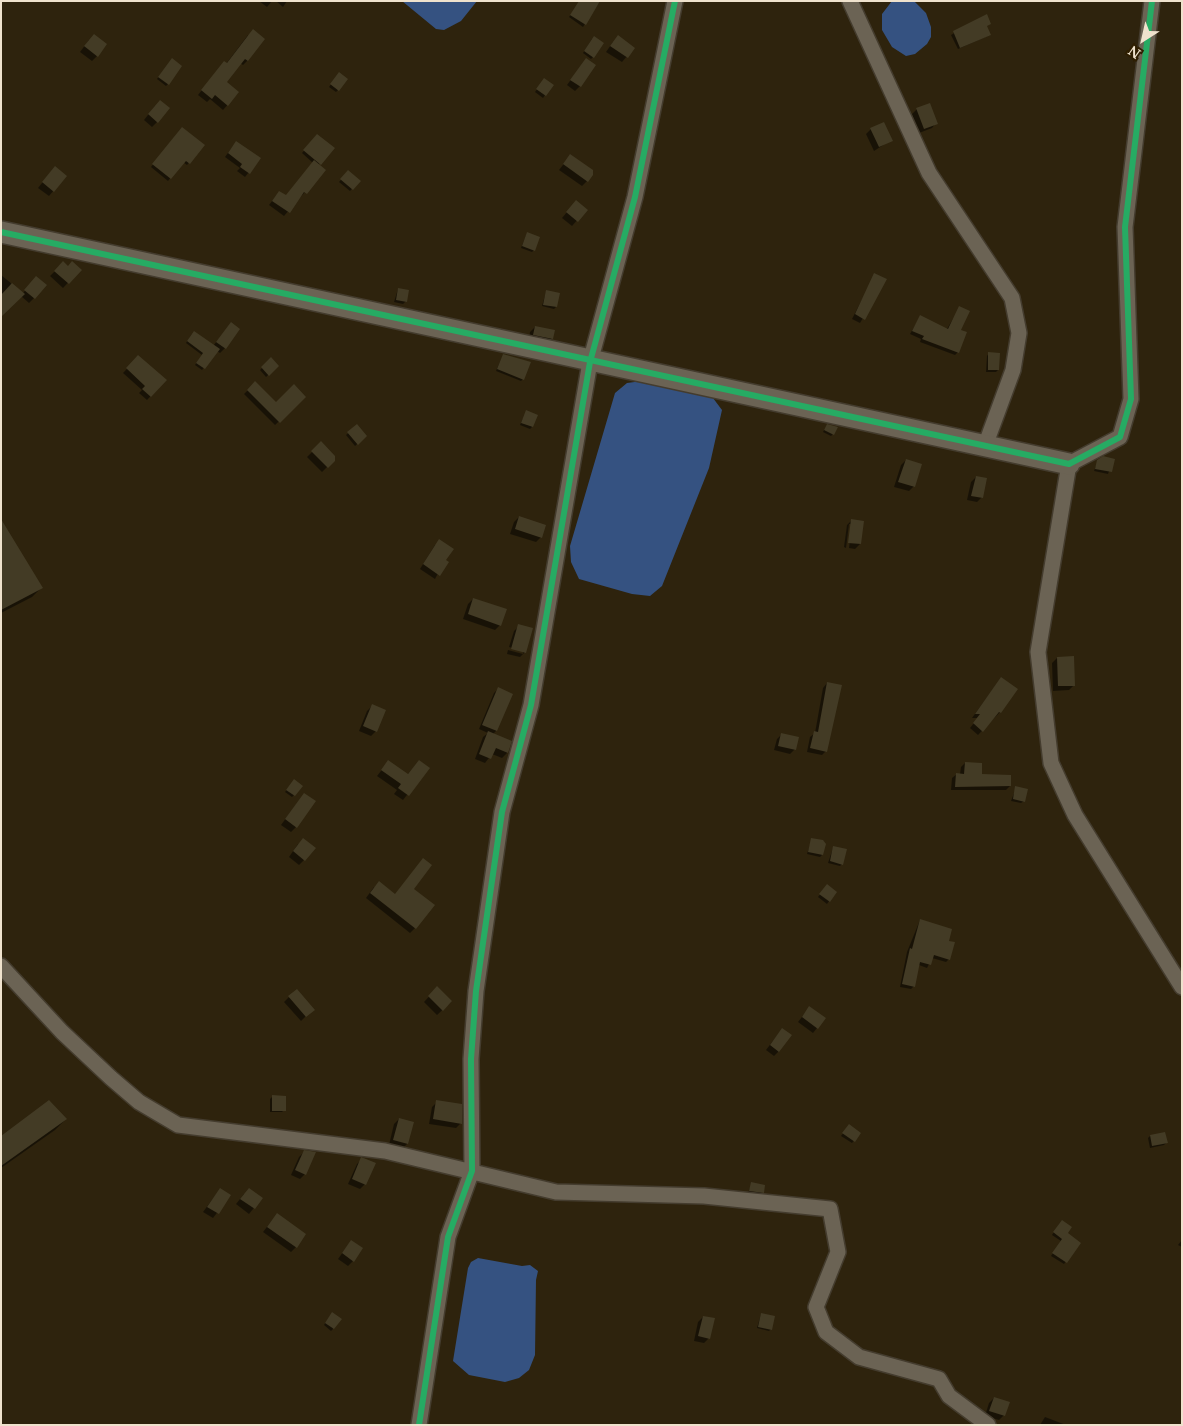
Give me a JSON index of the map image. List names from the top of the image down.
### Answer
{
  "north": "bottom left"
}
